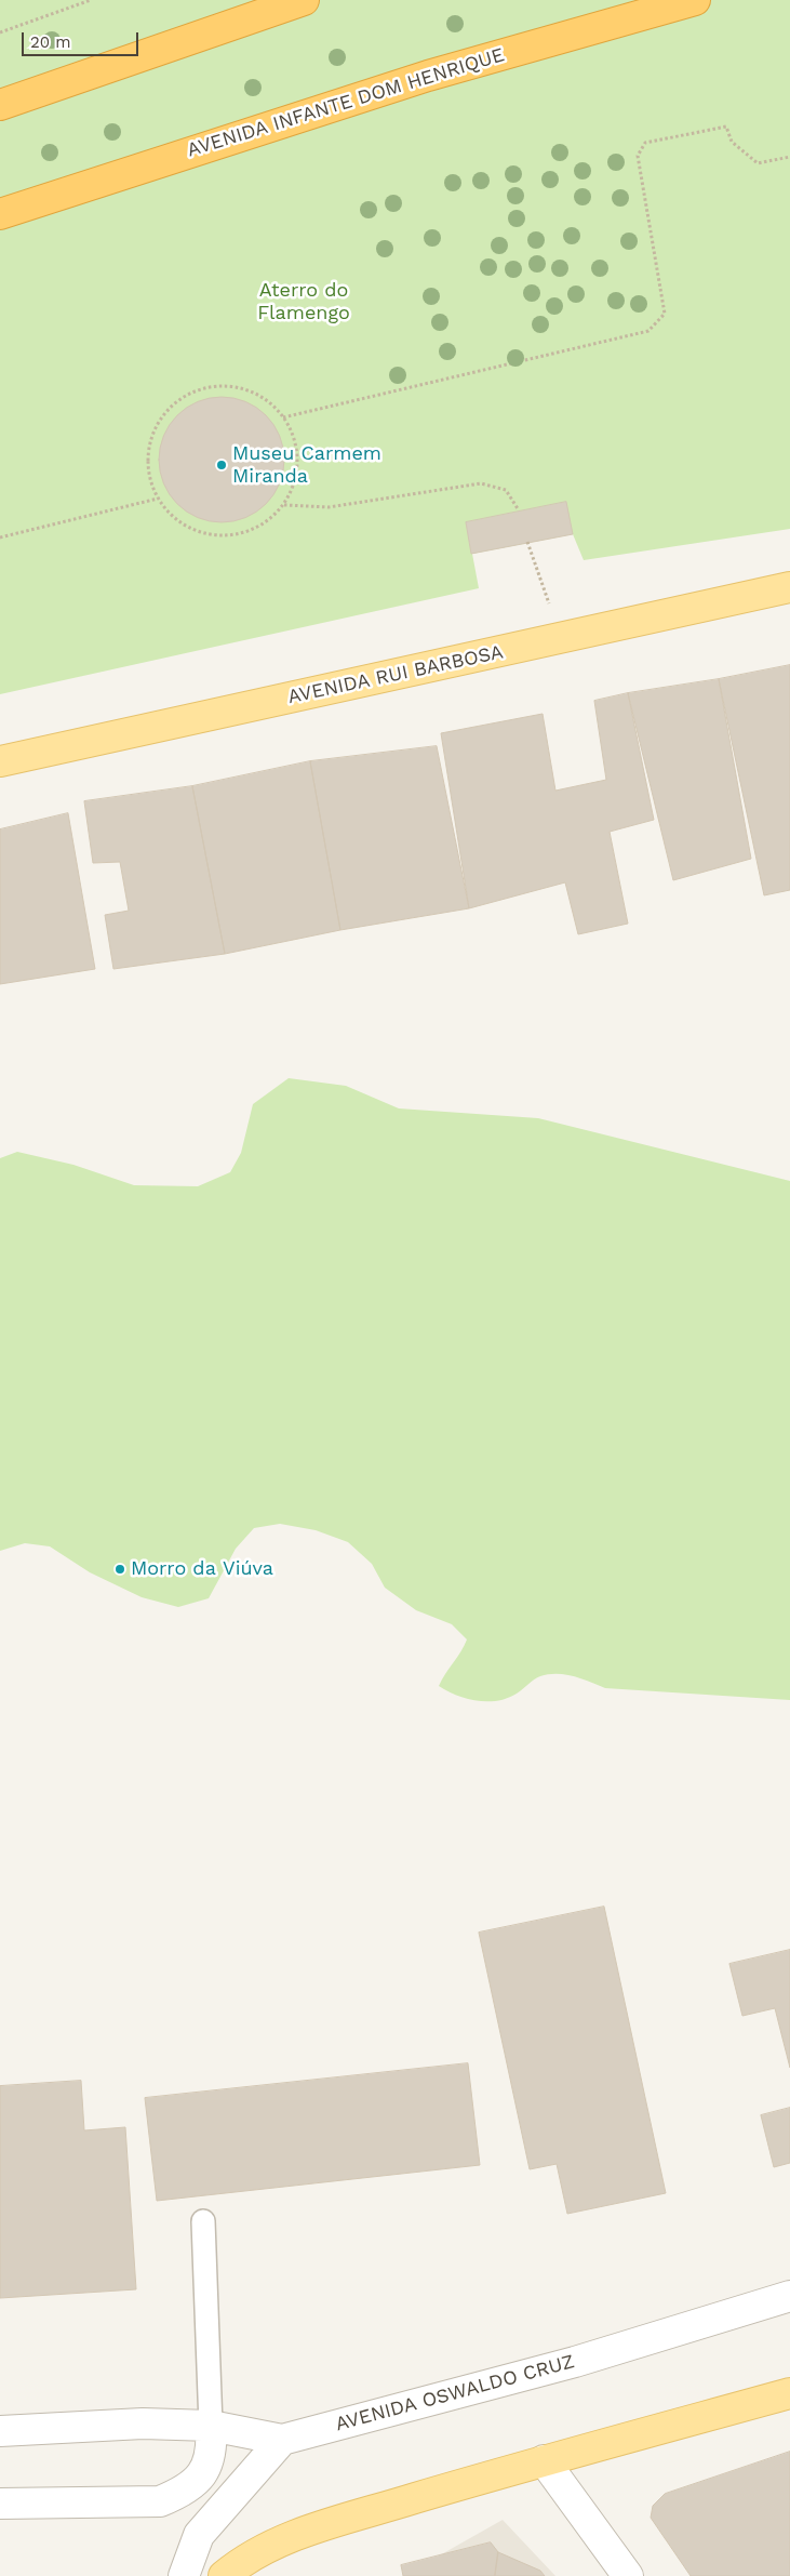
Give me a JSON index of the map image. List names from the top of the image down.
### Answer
{
  "streets": {
    "highway": ["AVENIDA INFANTE DOM HENRIQUE"],
    "main road": ["AVENIDA RUI BARBOSA"],
    "street": ["AVENIDA OSWALDO CRUZ"]
  },
  "parks": ["Aterro do Flamengo"],
  "places": ["Museu Carmem Miranda", "Morro da Viúva"],
  "scale_bar": "20 m"
}
